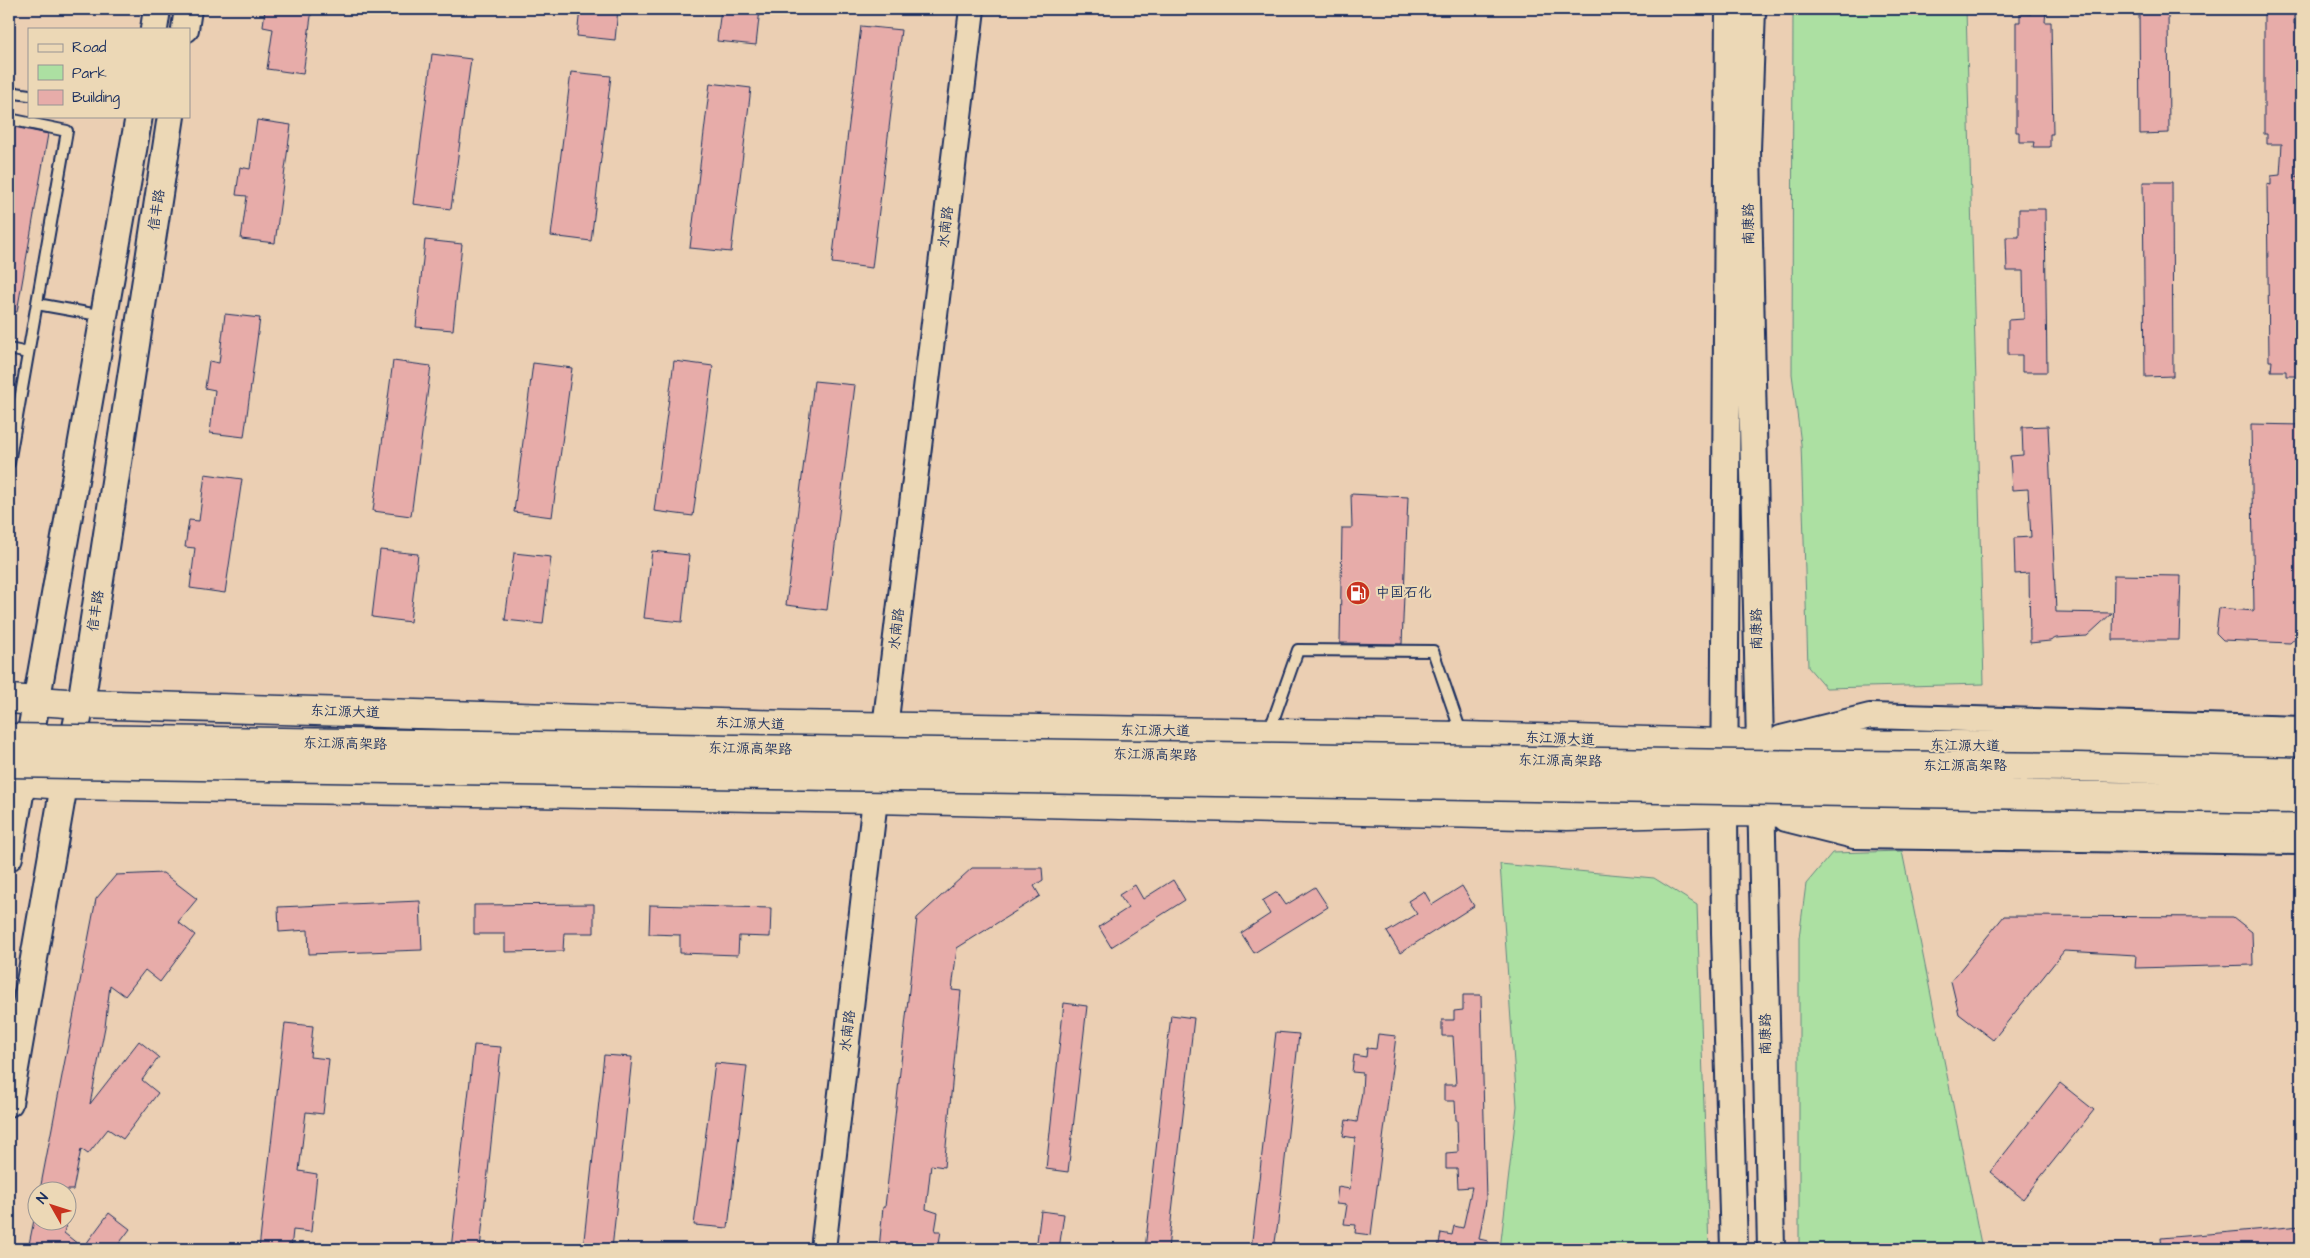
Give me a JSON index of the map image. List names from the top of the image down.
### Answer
{
  "streets": {
    "main road": [
      "信丰路",
      "南康路",
      "东江源大道",
      "东江源高架路"
    ],
    "street": ["水南路"]
  },
  "crossings": [
    ["信丰路", "东江源大道"],
    ["南康路", "东江源大道"],
    ["水南路", "东江源大道"]
  ],
  "places": {
    "fuel station": ["中国石化"]
  },
  "legend": ["Road", "Park", "Building"],
  "north": "top left"
}
